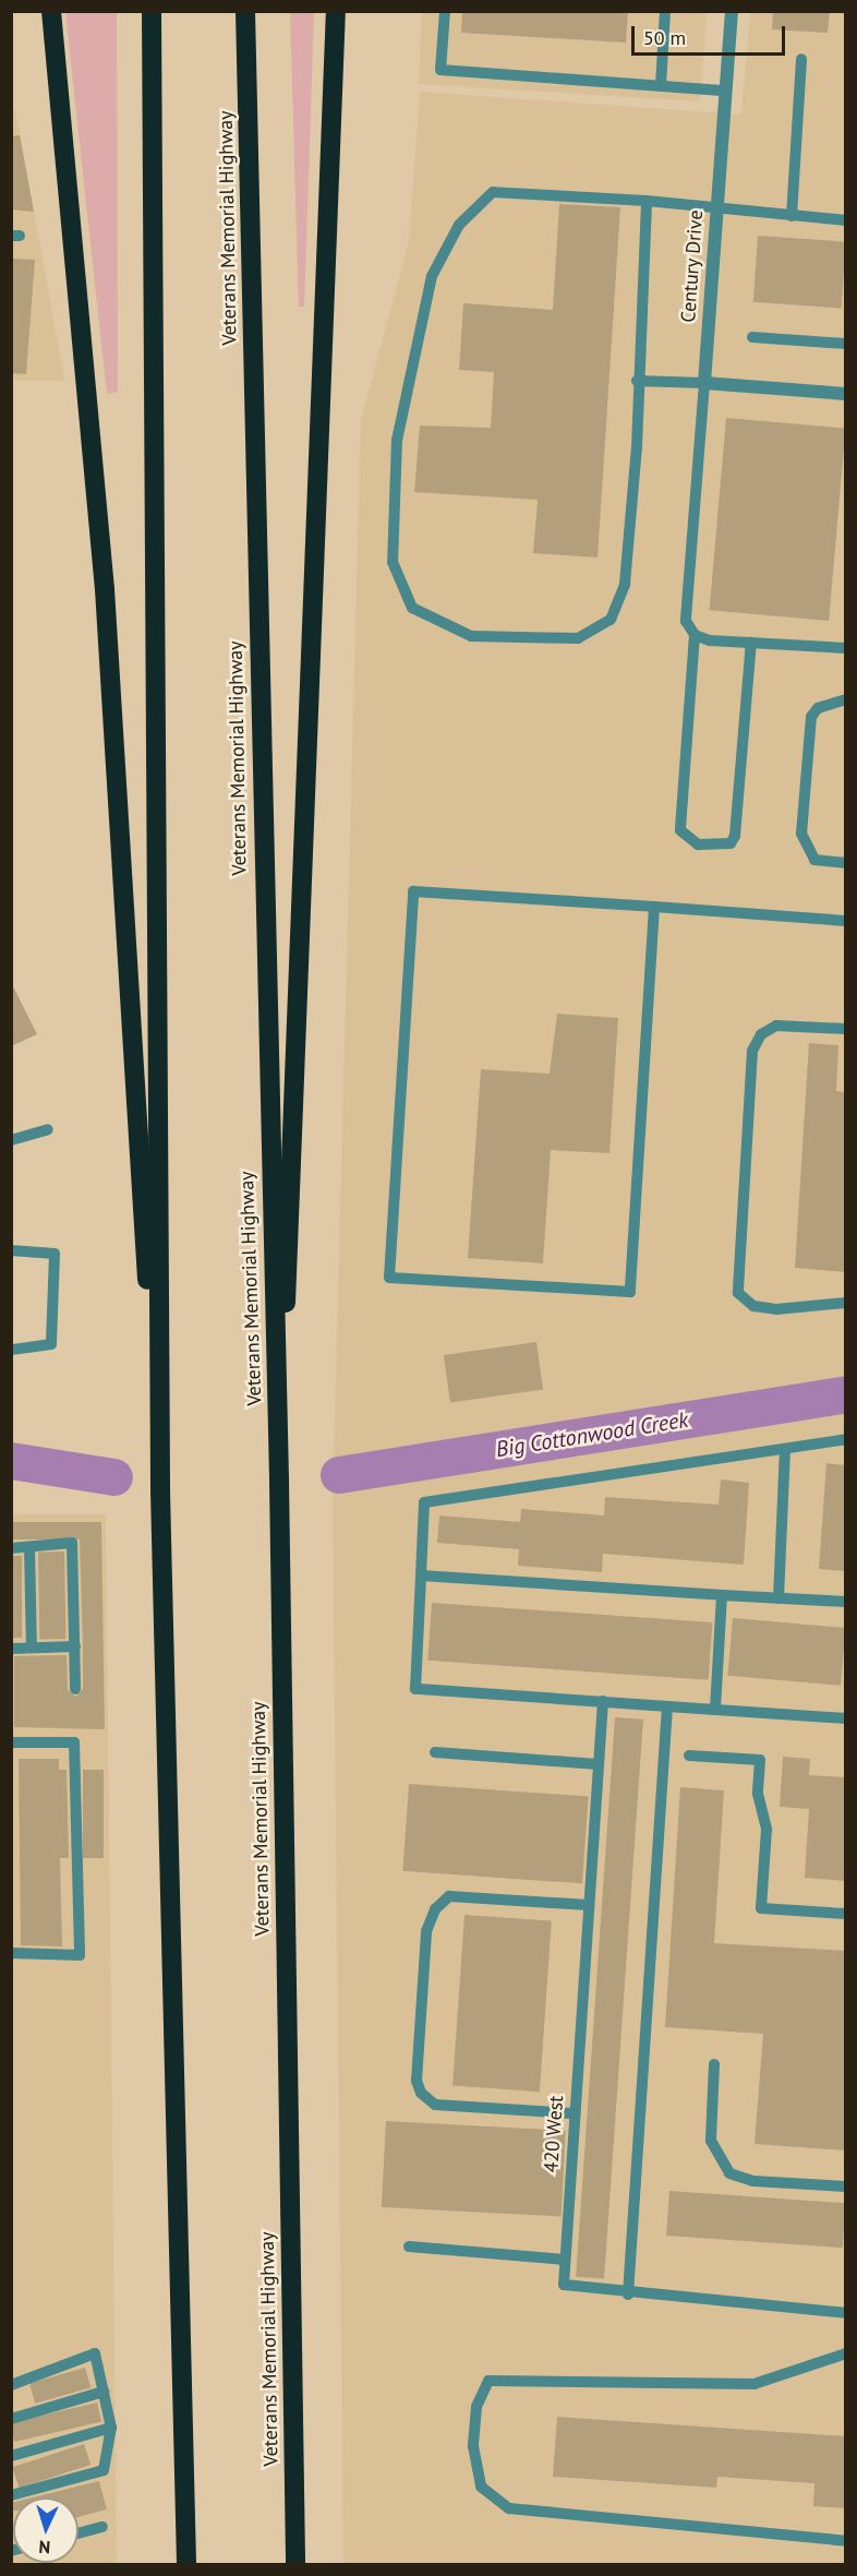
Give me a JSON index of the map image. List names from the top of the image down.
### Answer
{
  "streets": {
    "highway": ["Veterans Memorial Highway"],
    "street": ["Century Drive"],
    "lane": ["420 West"]
  },
  "water": ["Big Cottonwood Creek"],
  "scale_bar": "50 m",
  "north": "bottom"
}
